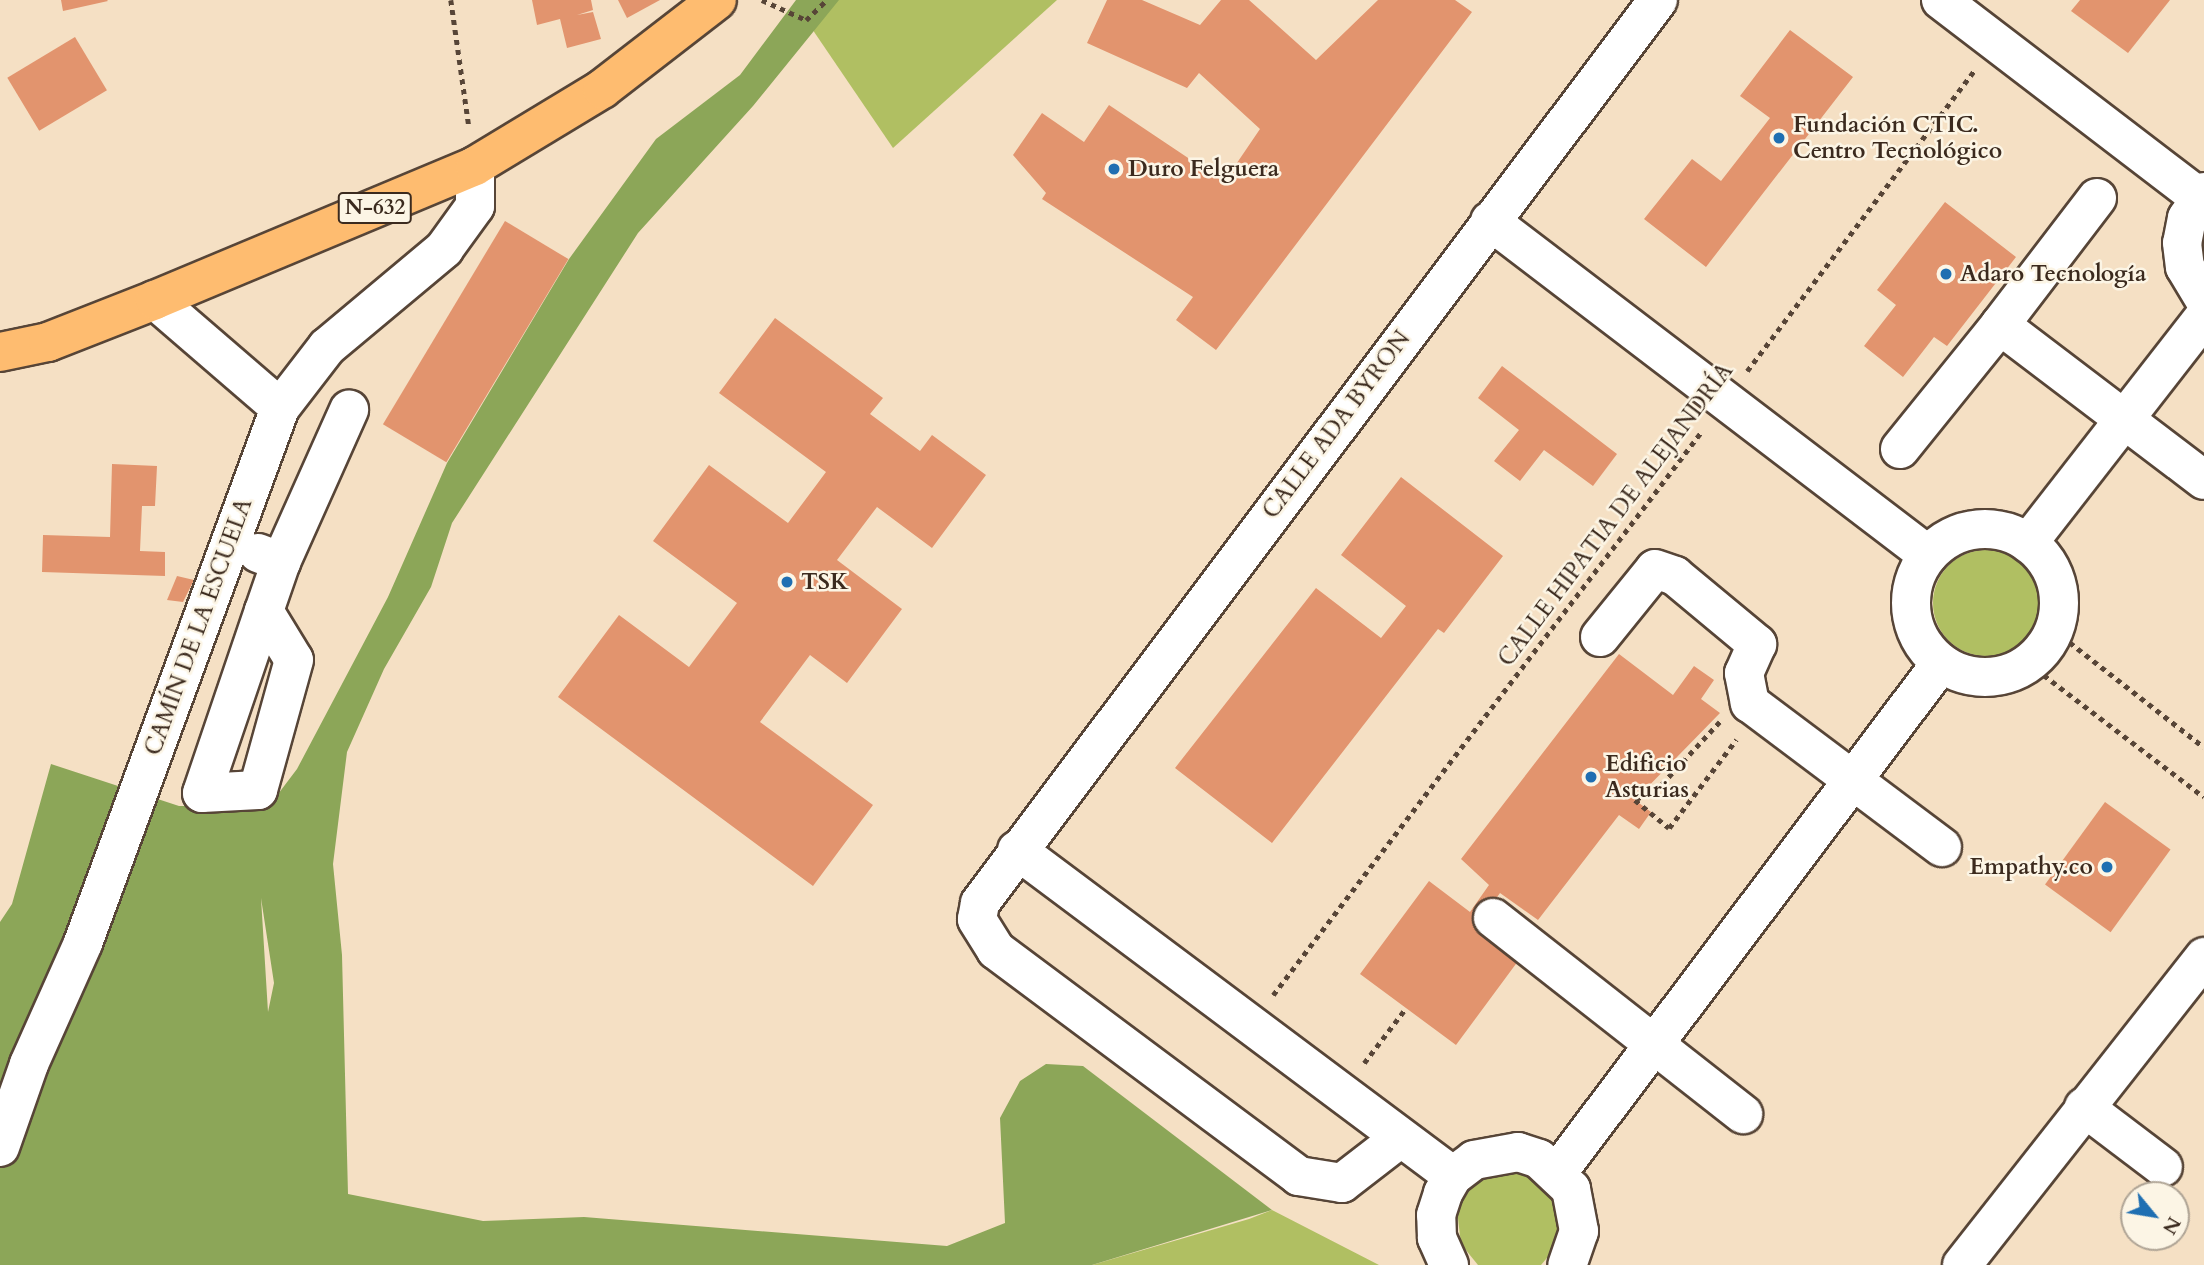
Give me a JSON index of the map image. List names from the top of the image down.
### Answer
{
  "streets": {
    "highway": ["N-632"],
    "street": ["CALLE ADA BYRON", "CAMÍN DE LA ESCUELA"],
    "path": ["CALLE HIPATIA DE ALEJANDRÍA"]
  },
  "crossings": [
    ["N-632", "CAMÍN DE LA ESCUELA"]
  ],
  "places": [
    "Fundación CTIC. Centro Tecnológico",
    "Duro Felguera",
    "Adaro Tecnología",
    "TSK",
    "Edificio Asturias",
    "Empathy.co"
  ],
  "north": "bottom right"
}
